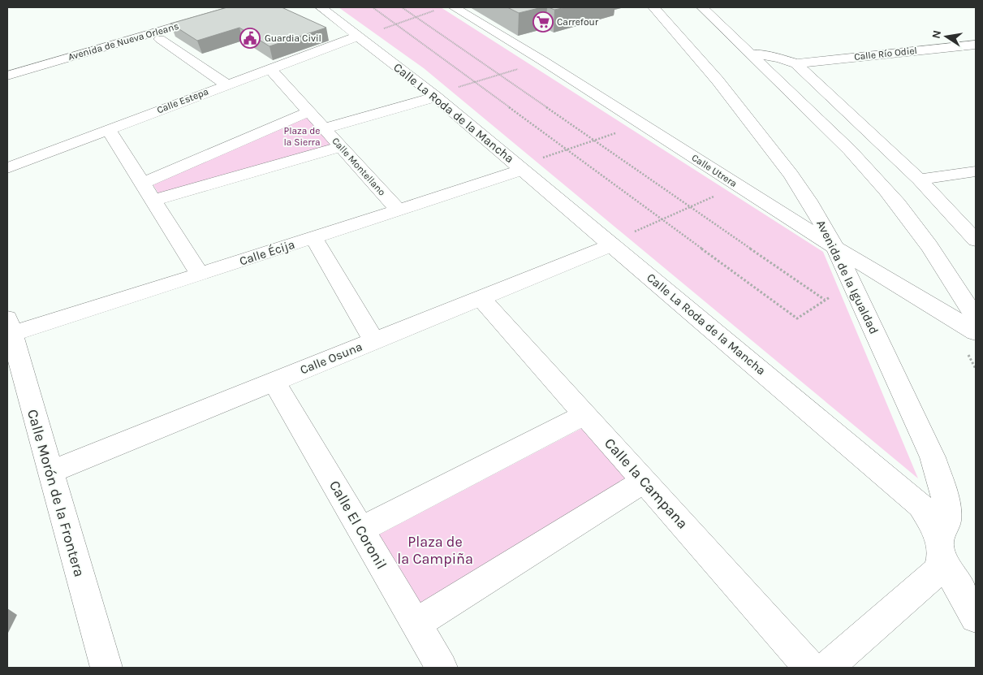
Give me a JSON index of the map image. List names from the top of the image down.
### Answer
{
  "streets": {
    "street": [
      "Avenida de Nueva Orleans",
      "Calle Río Odiel",
      "Calle Estepa",
      "Calle La Roda de la Mancha",
      "Calle Montellano",
      "Calle Utrera",
      "Calle Écija",
      "Avenida de la Igualdad",
      "Calle Osuna",
      "Calle la Campana",
      "Calle Morón de la Frontera",
      "Calle El Coronil"
    ]
  },
  "crossings": [
    ["Calle Estepa", "Calle La Roda de la Mancha"],
    ["Calle Estepa", "Calle Montellano"],
    ["Calle La Roda de la Mancha", "Calle Écija"],
    ["Calle La Roda de la Mancha", "Avenida de la Igualdad"],
    ["Calle La Roda de la Mancha", "Calle Osuna"],
    ["Calle Montellano", "Calle Écija"],
    ["Calle Utrera", "Avenida de la Igualdad"],
    ["Calle Écija", "Calle Morón de la Frontera"],
    ["Calle Osuna", "Calle la Campana"],
    ["Calle Osuna", "Calle Morón de la Frontera"],
    ["Calle Osuna", "Calle El Coronil"]
  ],
  "parks": ["Plaza de la Sierra", "Plaza de la Campiña"],
  "places": {
    "supermarket": ["Carrefour"],
    "public building": ["Guardia Civil"]
  },
  "north": "left"
}
